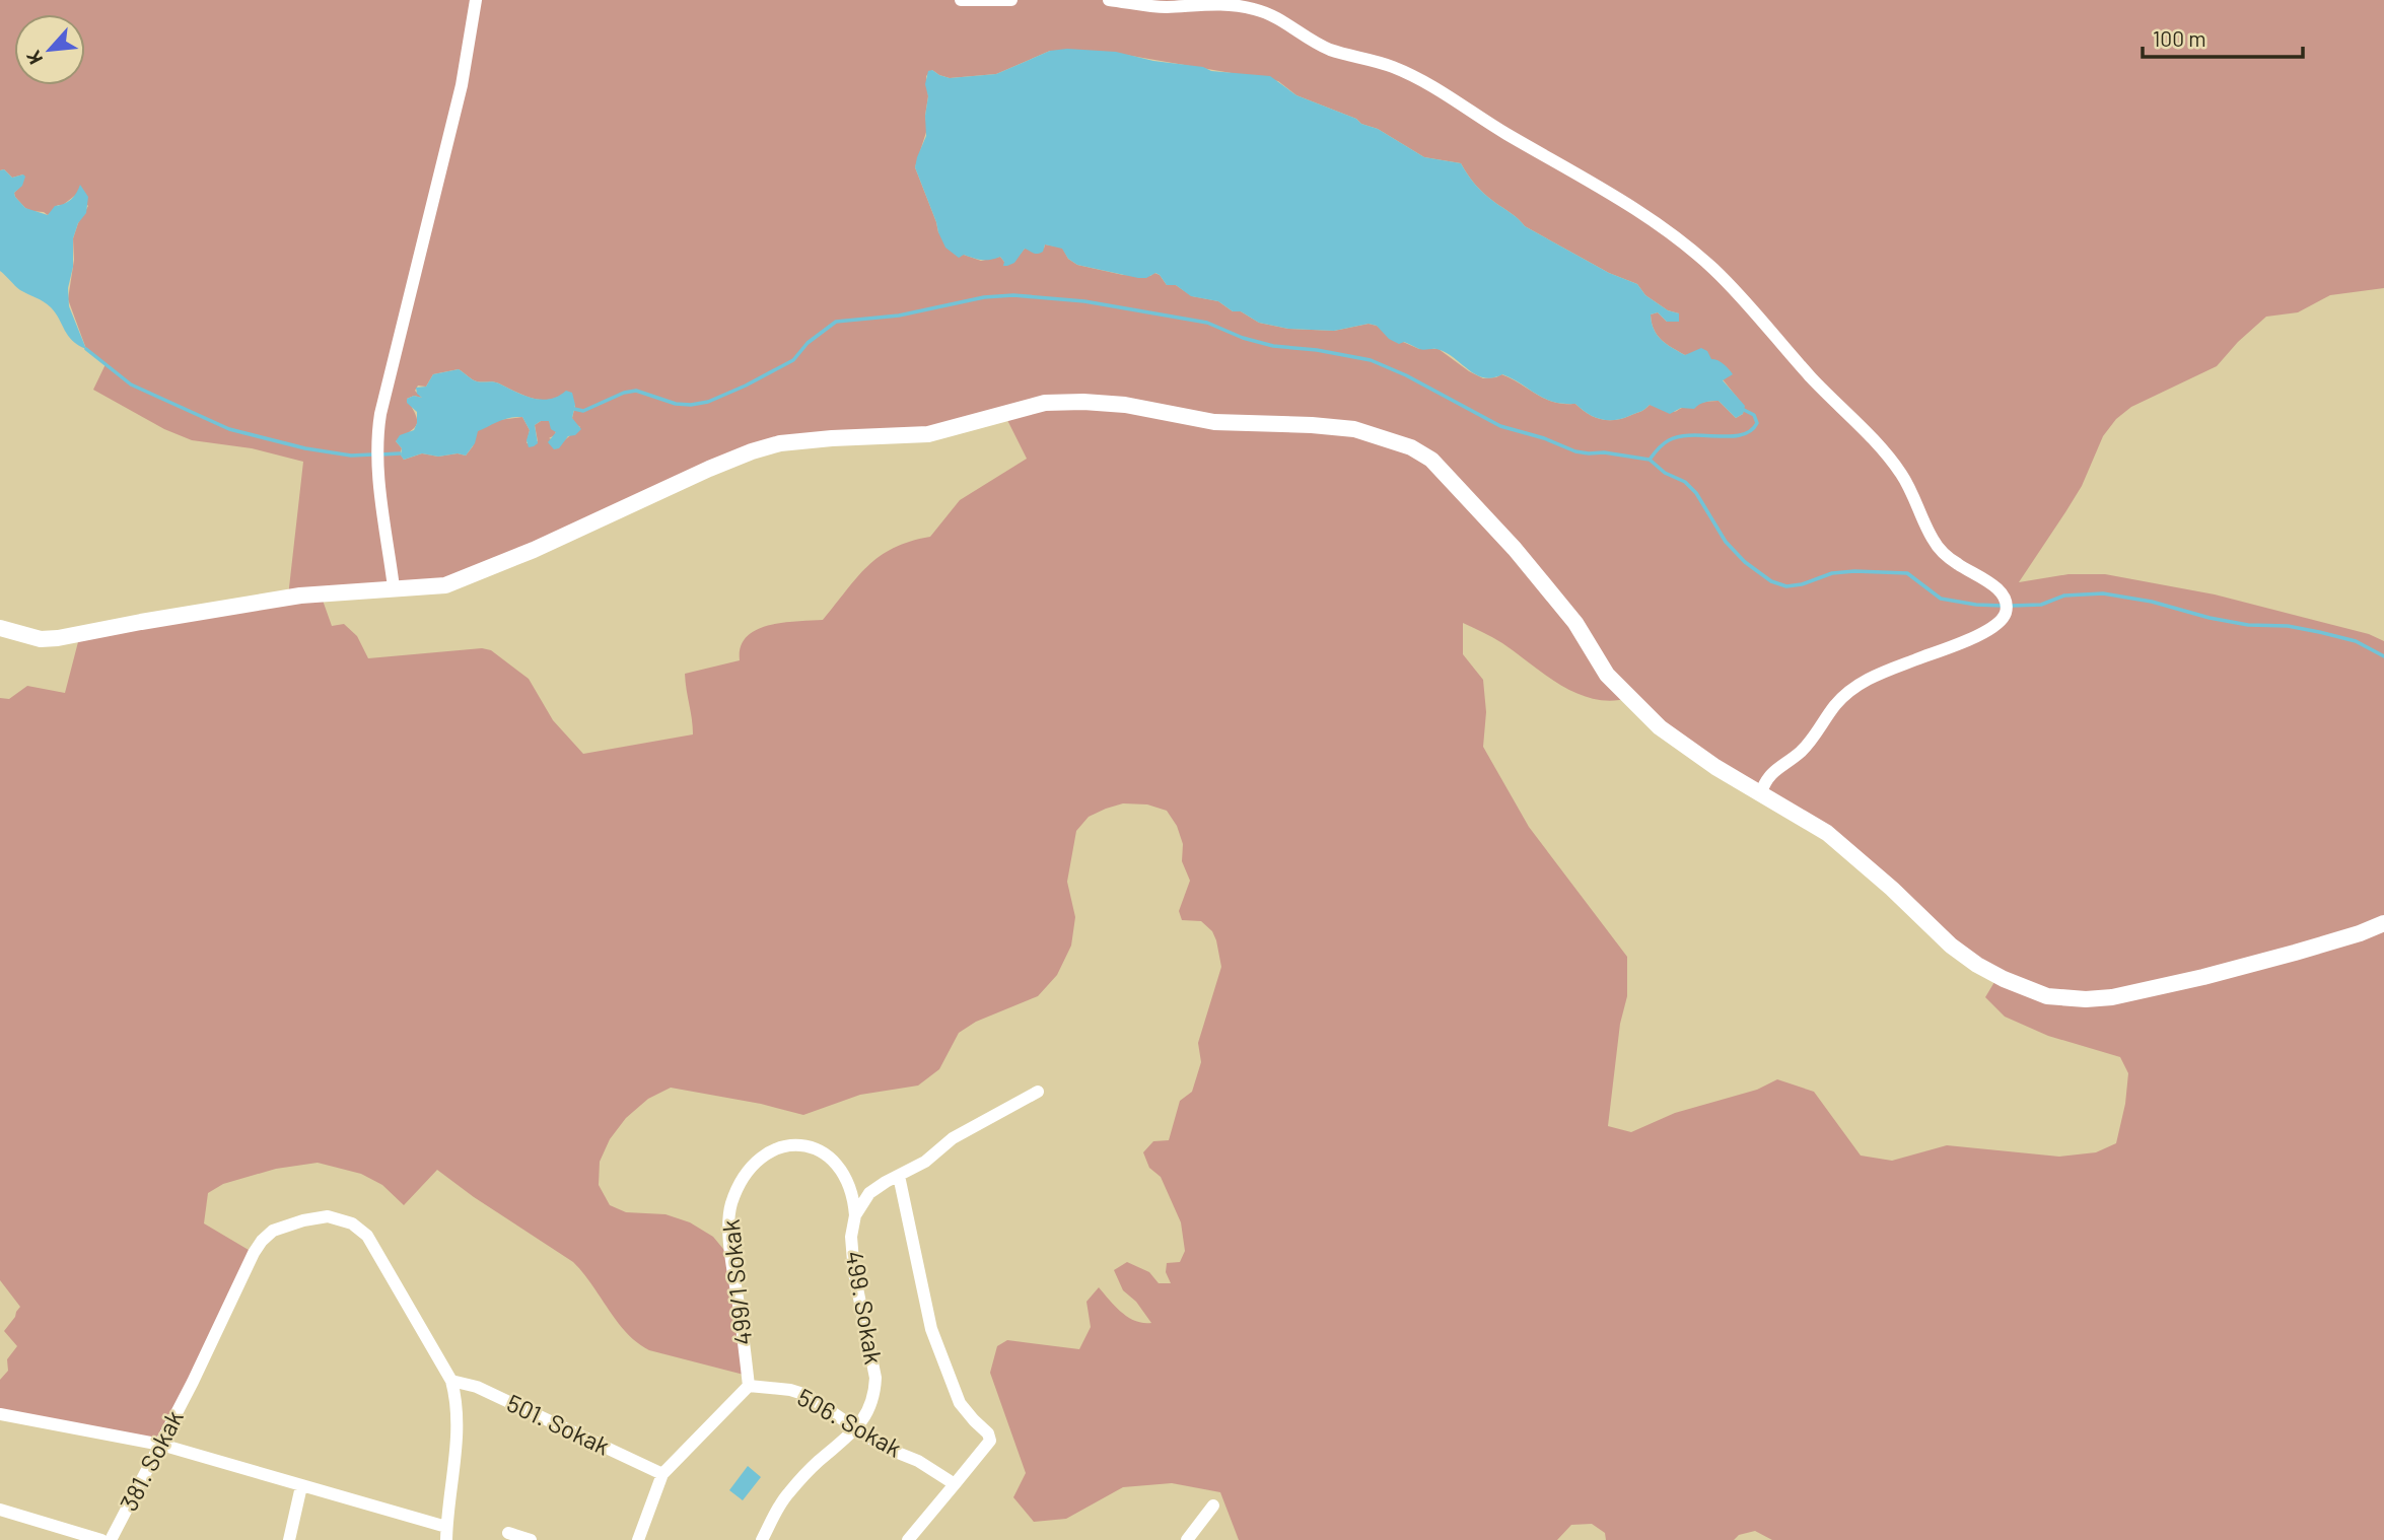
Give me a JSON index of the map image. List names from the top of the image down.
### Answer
{
  "streets": {
    "street": [
      "499/1 Sokak",
      "499. Sokak",
      "506. Sokak",
      "501. Sokak",
      "381. Sokak"
    ]
  },
  "crossings": [
    ["499/1 Sokak", "499. Sokak"],
    ["499/1 Sokak", "506. Sokak"],
    ["499. Sokak", "506. Sokak"],
    ["501. Sokak", "381. Sokak"]
  ],
  "scale_bar": "100 m",
  "north": "bottom left"
}
